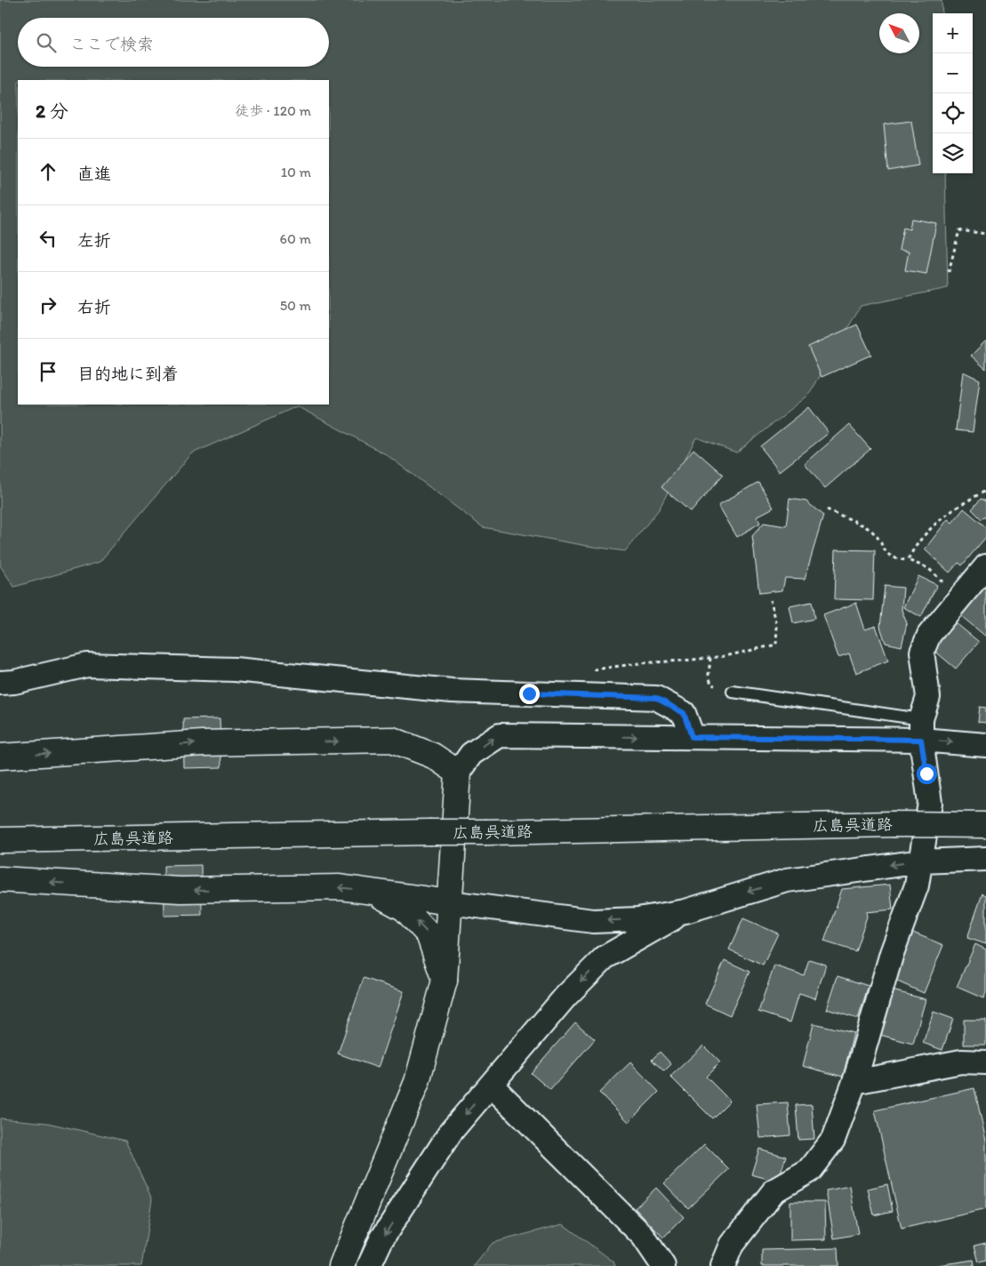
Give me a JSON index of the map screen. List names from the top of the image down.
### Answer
{
  "streets": {
    "main road": ["広島呉道路"]
  },
  "north": "top left",
  "page": {
    "map_buttons": ["+", "−"],
    "search": "ここで検索",
    "heading": ["2 分", "徒歩 · 120 m"],
    "list": [
      ["直進", "10 m"],
      ["左折", "60 m"],
      ["右折", "50 m"],
      "目的地に到着"
    ]
  }
}
